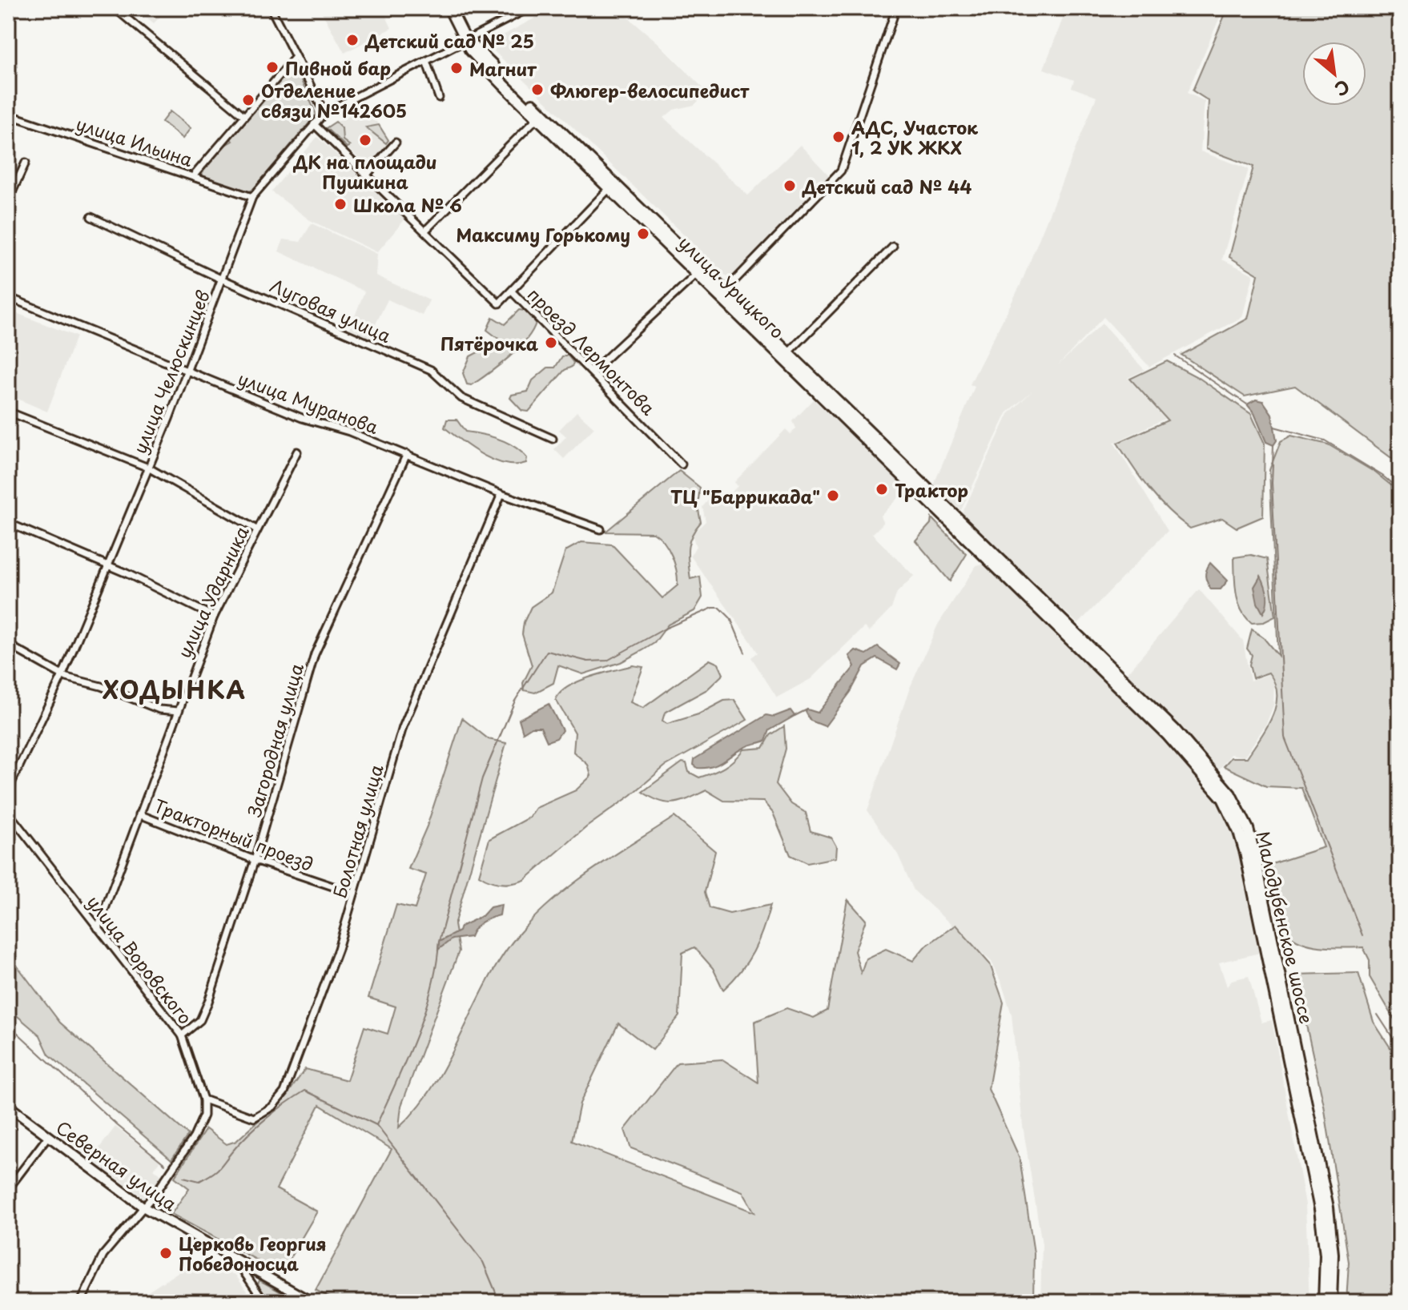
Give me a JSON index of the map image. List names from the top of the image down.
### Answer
{
  "streets": {
    "highway": ["улица Урицкого", "Малодубенское шоссе"],
    "main road": ["Северная улица"],
    "street": [
      "улица Ильина",
      "Луговая улица",
      "проезд Лермонтова",
      "улица Челюскинцев",
      "улица Муранова",
      "улица Ударника",
      "Загородная улица",
      "Болотная улица",
      "Тракторный проезд",
      "улица Воровского"
    ]
  },
  "crossings": [
    ["улица Ильина", "улица Челюскинцев"],
    ["улица Урицкого", "улица Челюскинцев"],
    ["улица Урицкого", "Малодубенское шоссе"],
    ["Луговая улица", "улица Челюскинцев"],
    ["проезд Лермонтова", "улица Челюскинцев"],
    ["улица Челюскинцев", "улица Муранова"],
    ["улица Челюскинцев", "улица Воровского"],
    ["улица Муранова", "Загородная улица"],
    ["улица Муранова", "Болотная улица"],
    ["улица Ударника", "Тракторный проезд"],
    ["улица Ударника", "улица Воровского"],
    ["Загородная улица", "Тракторный проезд"],
    ["Загородная улица", "улица Воровского"],
    ["Болотная улица", "Тракторный проезд"],
    ["Болотная улица", "улица Воровского"]
  ],
  "districts": ["ХОДЫНКА"],
  "places": [
    "Детский сад № 25",
    "Пивной бар",
    "Магнит",
    "Флюгер-велосипедист",
    "Отделение связи №142605",
    "АДС, Участок 1, 2 УК ЖКХ",
    "ДК на площади Пушкина",
    "Детский сад № 44",
    "Школа № 6",
    "Максиму Горькому",
    "Пятёрочка",
    "Трактор",
    "ТЦ \"Баррикада\"",
    "Церковь Георгия Победоносца"
  ],
  "north": "bottom right"
}
